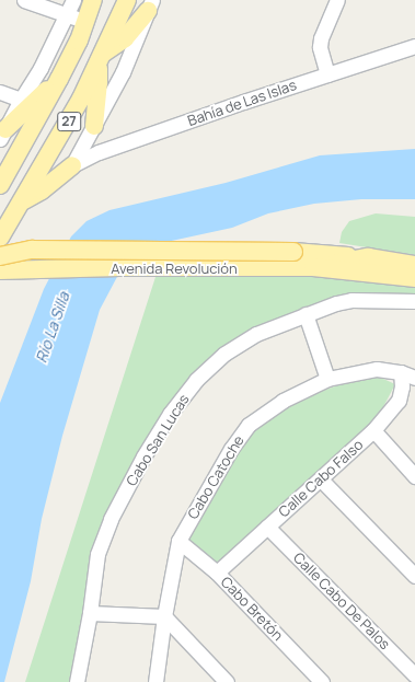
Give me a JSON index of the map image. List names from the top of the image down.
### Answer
{
  "streets": {
    "main road": ["27", "Avenida Revolución"],
    "street": [
      "Bahía de Las Islas",
      "Cabo San Lucas",
      "Cabo Catoche",
      "Calle Cabo Falso",
      "Calle Cabo De Palos",
      "Cabo Bretón"
    ]
  },
  "crossings": [
    ["27", "Avenida Revolución"],
    ["Cabo Catoche", "Calle Cabo Falso"],
    ["Cabo Catoche", "Cabo Bretón"],
    ["Calle Cabo Falso", "Calle Cabo De Palos"],
    ["Calle Cabo Falso", "Cabo Bretón"]
  ],
  "water": ["Río La Silla"]
}
